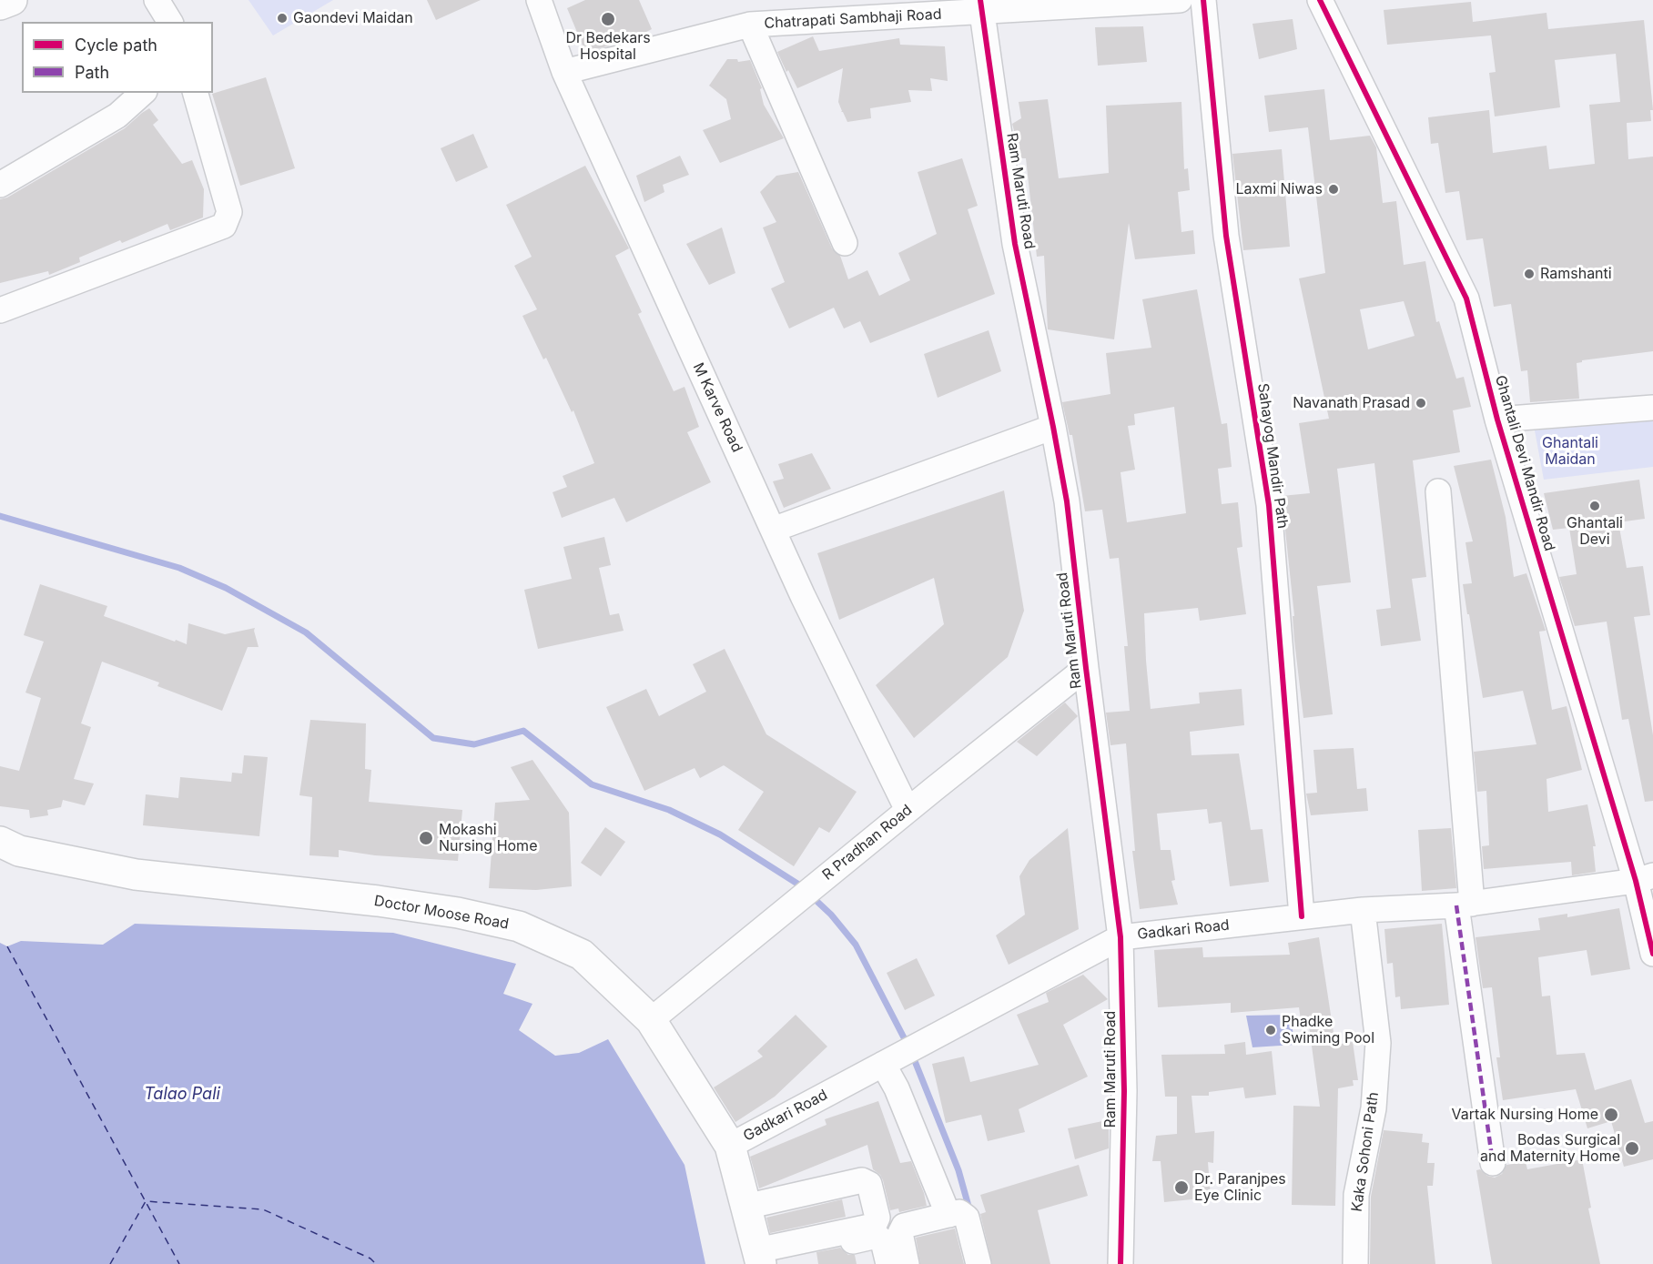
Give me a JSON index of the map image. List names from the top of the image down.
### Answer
{
  "streets": {
    "main road": ["Doctor Moose Road"],
    "street": [
      "Chatrapati Sambhaji Road",
      "Ram Maruti Road",
      "M Karve Road",
      "Sahayog Mandir Path",
      "Ghantali Devi Mandir Road",
      "R Pradhan Road",
      "Gadkari Road",
      "Kaka Sohoni Path"
    ]
  },
  "crossings": [
    ["Chatrapati Sambhaji Road", "Ram Maruti Road"],
    ["Chatrapati Sambhaji Road", "M Karve Road"],
    ["Ram Maruti Road", "R Pradhan Road"],
    ["Ram Maruti Road", "Gadkari Road"],
    ["M Karve Road", "R Pradhan Road"],
    ["Sahayog Mandir Path", "Gadkari Road"],
    ["Ghantali Devi Mandir Road", "Gadkari Road"],
    ["R Pradhan Road", "Doctor Moose Road"],
    ["Doctor Moose Road", "Gadkari Road"],
    ["Gadkari Road", "Kaka Sohoni Path"]
  ],
  "water": ["Talao Pali"],
  "parks": ["Ghantali Maidan"],
  "places": [
    "Gaondevi Maidan",
    "Dr Bedekars Hospital",
    "Laxmi Niwas",
    "Ramshanti",
    "Navanath Prasad",
    "Ghantali Devi",
    "Mokashi Nursing Home",
    "Phadke Swiming Pool",
    "Vartak Nursing Home",
    "Bodas Surgical and Maternity Home",
    "Dr. Paranjpes Eye Clinic"
  ],
  "legend": ["Cycle path", "Path"]
}
